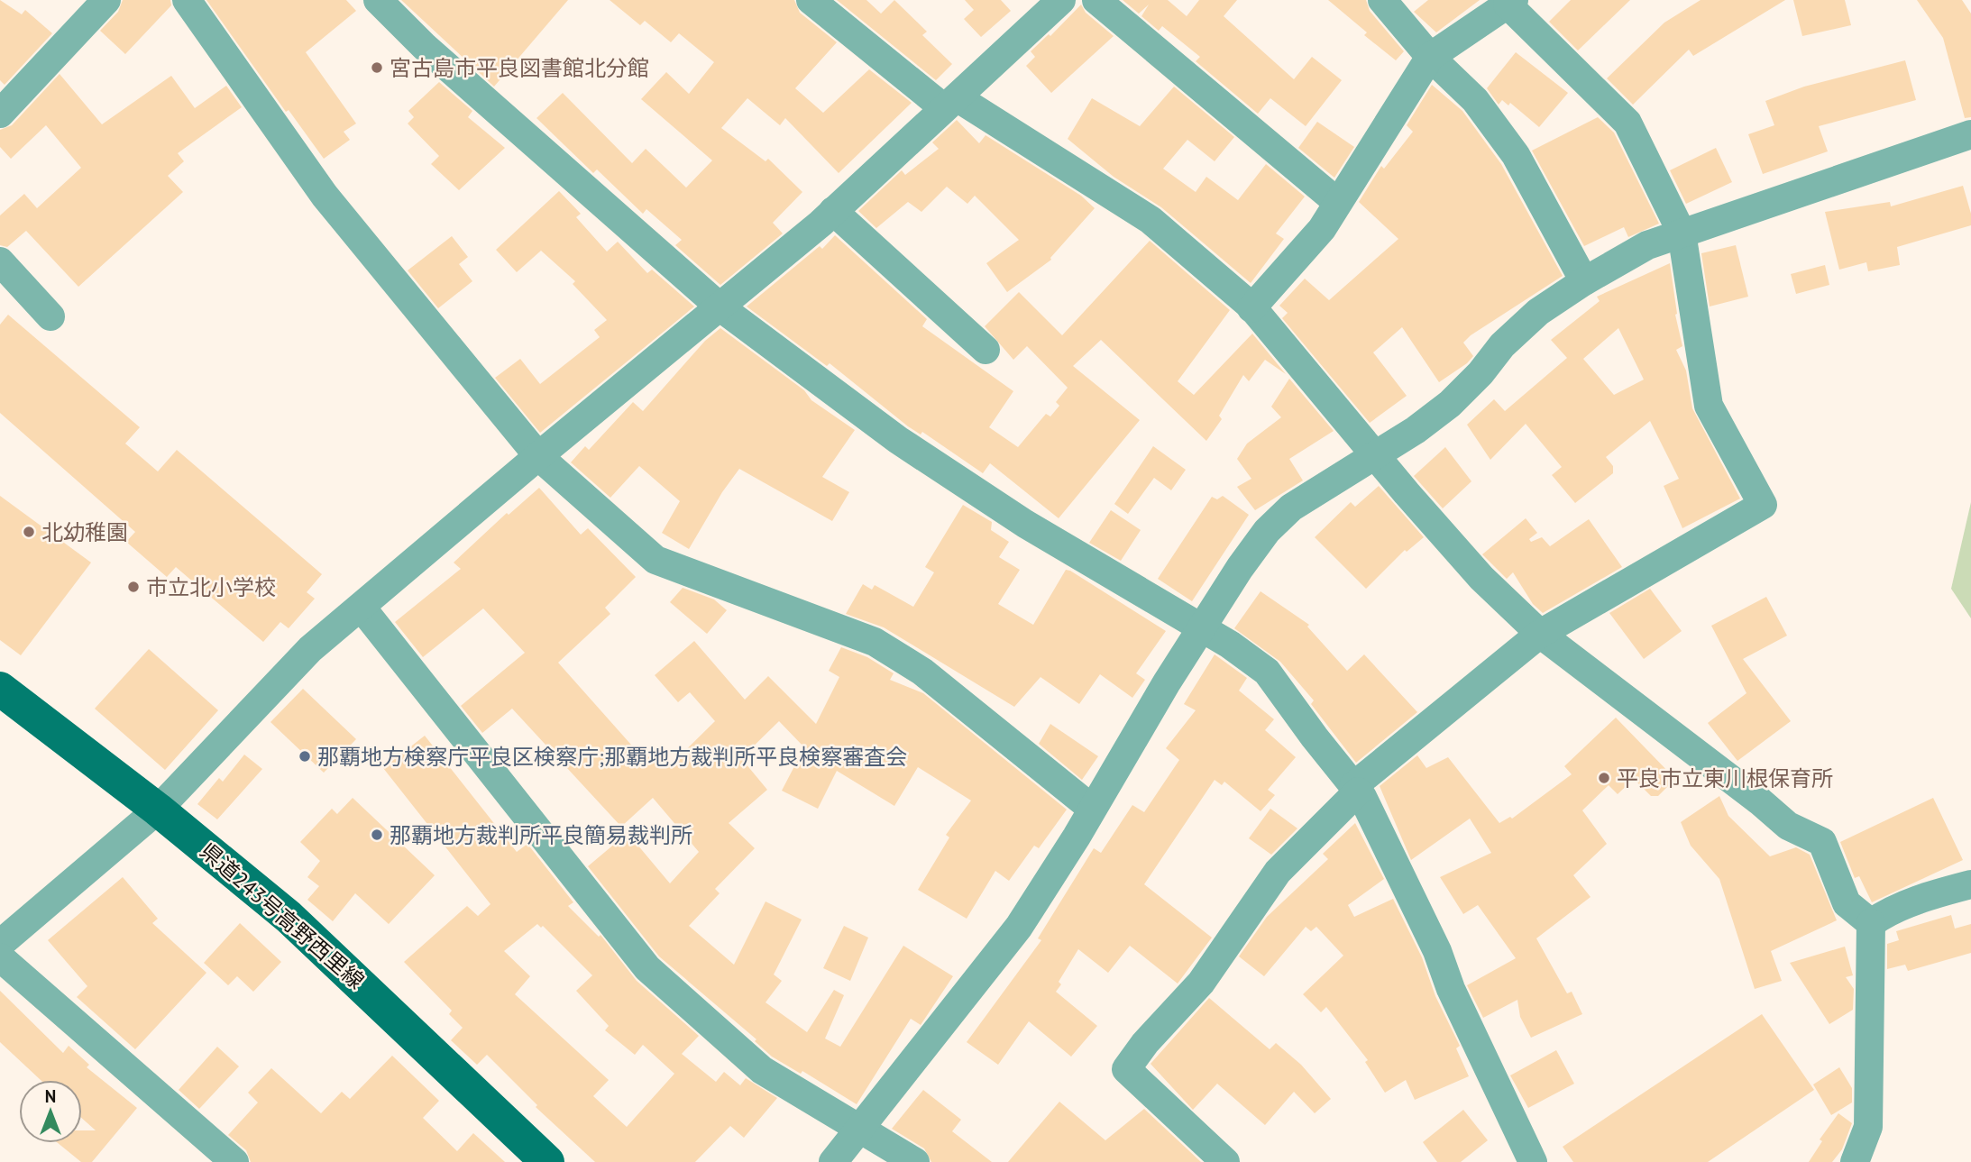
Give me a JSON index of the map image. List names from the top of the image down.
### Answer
{
  "streets": {
    "main road": ["県道243号高野西里線"]
  },
  "places": [
    "宮古島市平良図書館北分館",
    "北幼稚園",
    "市立北小学校",
    "那覇地方検察庁平良区検察庁;那覇地方裁判所平良検察審査会",
    "平良市立東川根保育所",
    "那覇地方裁判所平良簡易裁判所"
  ],
  "north": "top"
}
